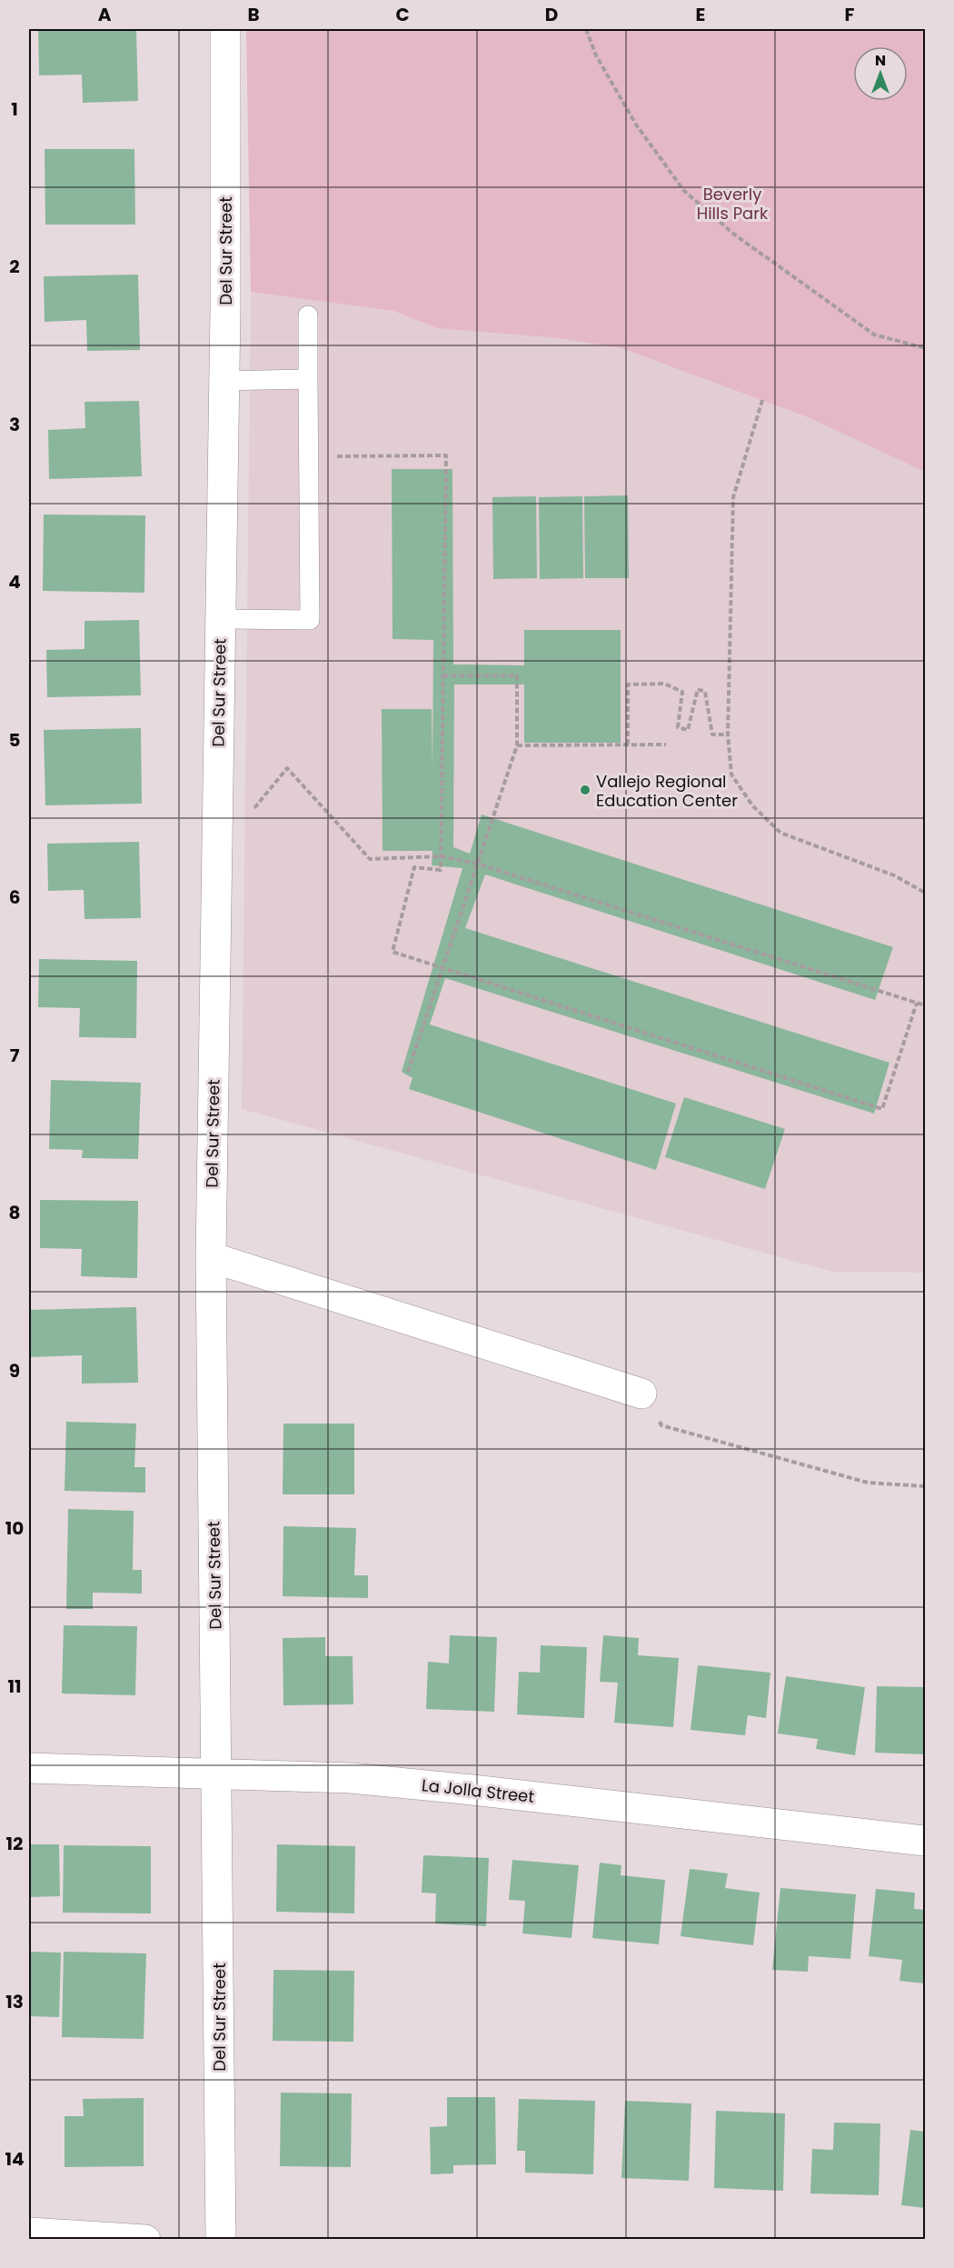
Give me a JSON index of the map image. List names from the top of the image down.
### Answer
{
  "streets": {
    "street": ["Del Sur Street", "La Jolla Street"]
  },
  "crossings": [
    ["Del Sur Street", "La Jolla Street"]
  ],
  "parks": ["Beverly Hills Park"],
  "places": ["Vallejo Regional Education Center"],
  "north": "top",
  "grid": {
    "columns": [
      "A",
      "B",
      "C",
      "D",
      "E",
      "F"
    ],
    "rows": [
      "1",
      "2",
      "3",
      "4",
      "5",
      "6",
      "7",
      "8",
      "9",
      "10",
      "11",
      "12",
      "13",
      "14"
    ]
  }
}
